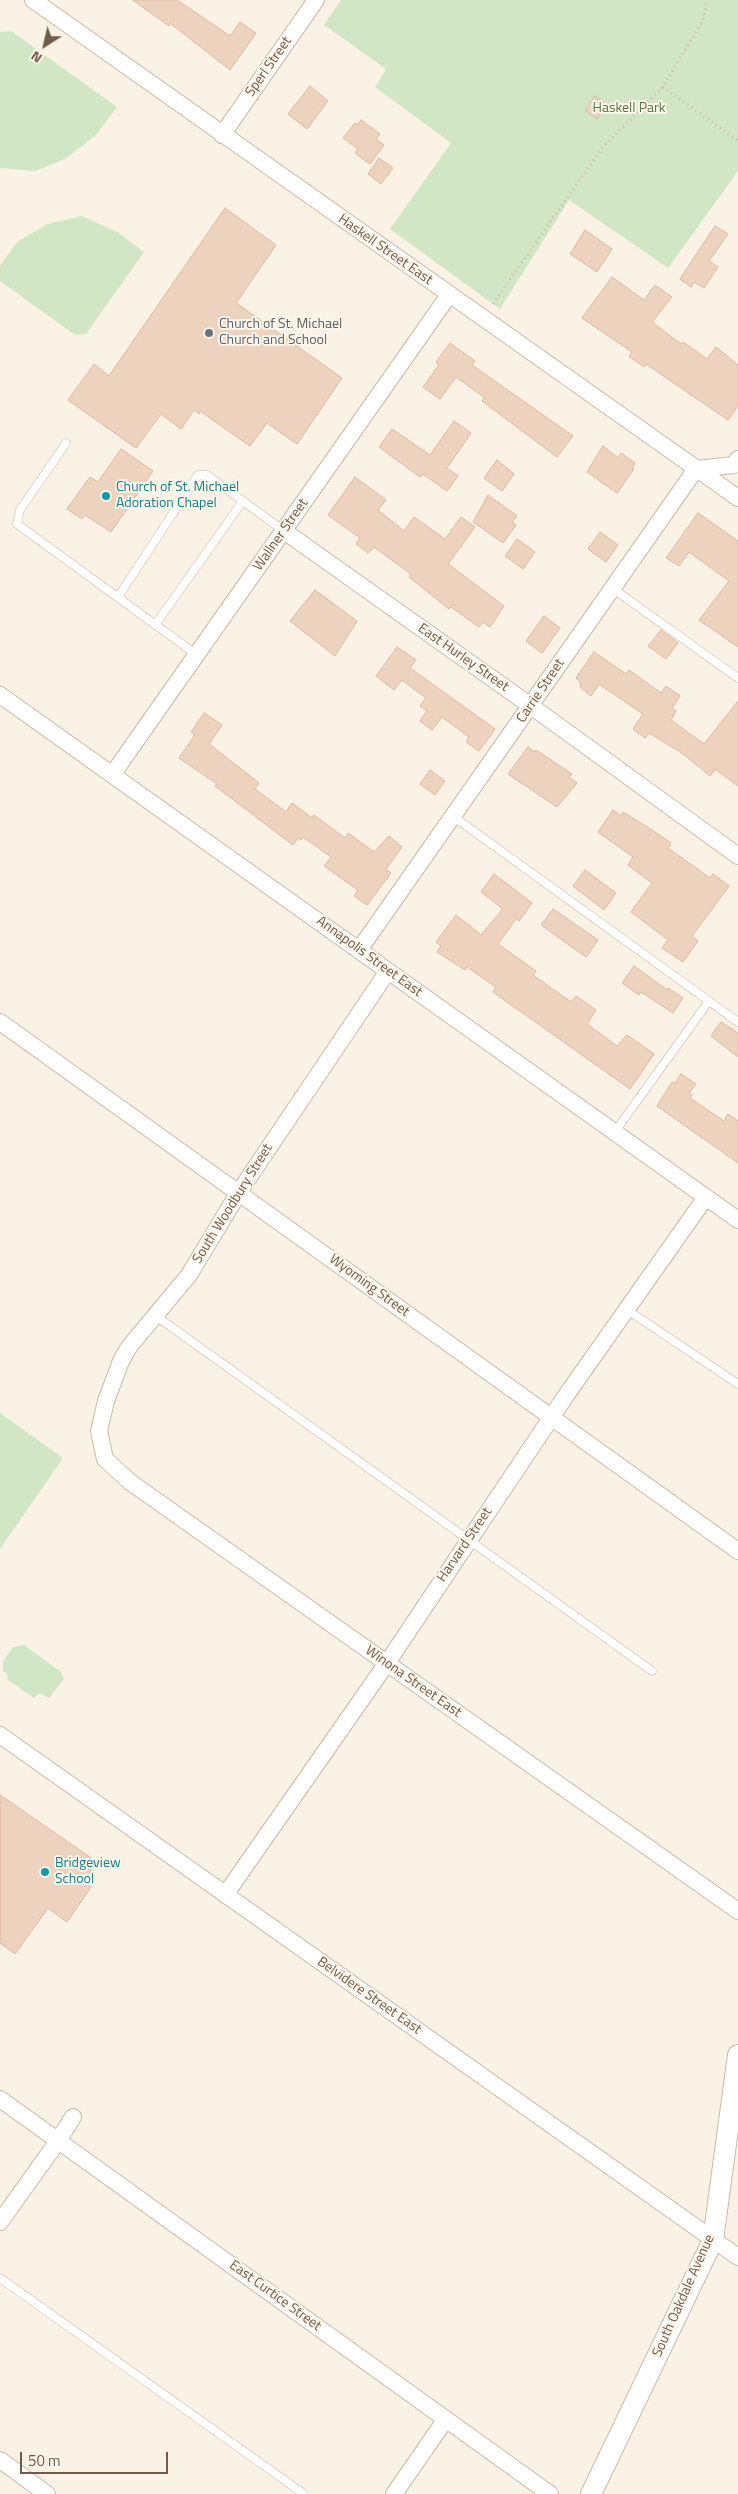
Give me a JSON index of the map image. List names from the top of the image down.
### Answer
{
  "streets": {
    "street": [
      "Sperl Street",
      "Haskell Street East",
      "Wallner Street",
      "East Hurley Street",
      "Carrie Street",
      "Annapolis Street East",
      "South Woodbury Street",
      "Wyoming Street",
      "Harvard Street",
      "Winona Street East",
      "Belvidere Street East",
      "East Curtice Street",
      "South Oakdale Avenue"
    ]
  },
  "crossings": [
    ["Sperl Street", "Haskell Street East"],
    ["Haskell Street East", "Wallner Street"],
    ["Haskell Street East", "Carrie Street"],
    ["Wallner Street", "East Hurley Street"],
    ["Wallner Street", "Annapolis Street East"],
    ["East Hurley Street", "Carrie Street"],
    ["Carrie Street", "Annapolis Street East"],
    ["Annapolis Street East", "South Woodbury Street"],
    ["Annapolis Street East", "Harvard Street"],
    ["South Woodbury Street", "Wyoming Street"],
    ["South Woodbury Street", "Winona Street East"],
    ["Wyoming Street", "Harvard Street"],
    ["Harvard Street", "Winona Street East"],
    ["Harvard Street", "Belvidere Street East"],
    ["Belvidere Street East", "South Oakdale Avenue"]
  ],
  "parks": ["Haskell Park"],
  "places": ["Church of St. Michael Church and School", "Church of St. Michael Adoration Chapel", "Bridgeview School"],
  "scale_bar": "50 m",
  "north": "bottom left"
}
